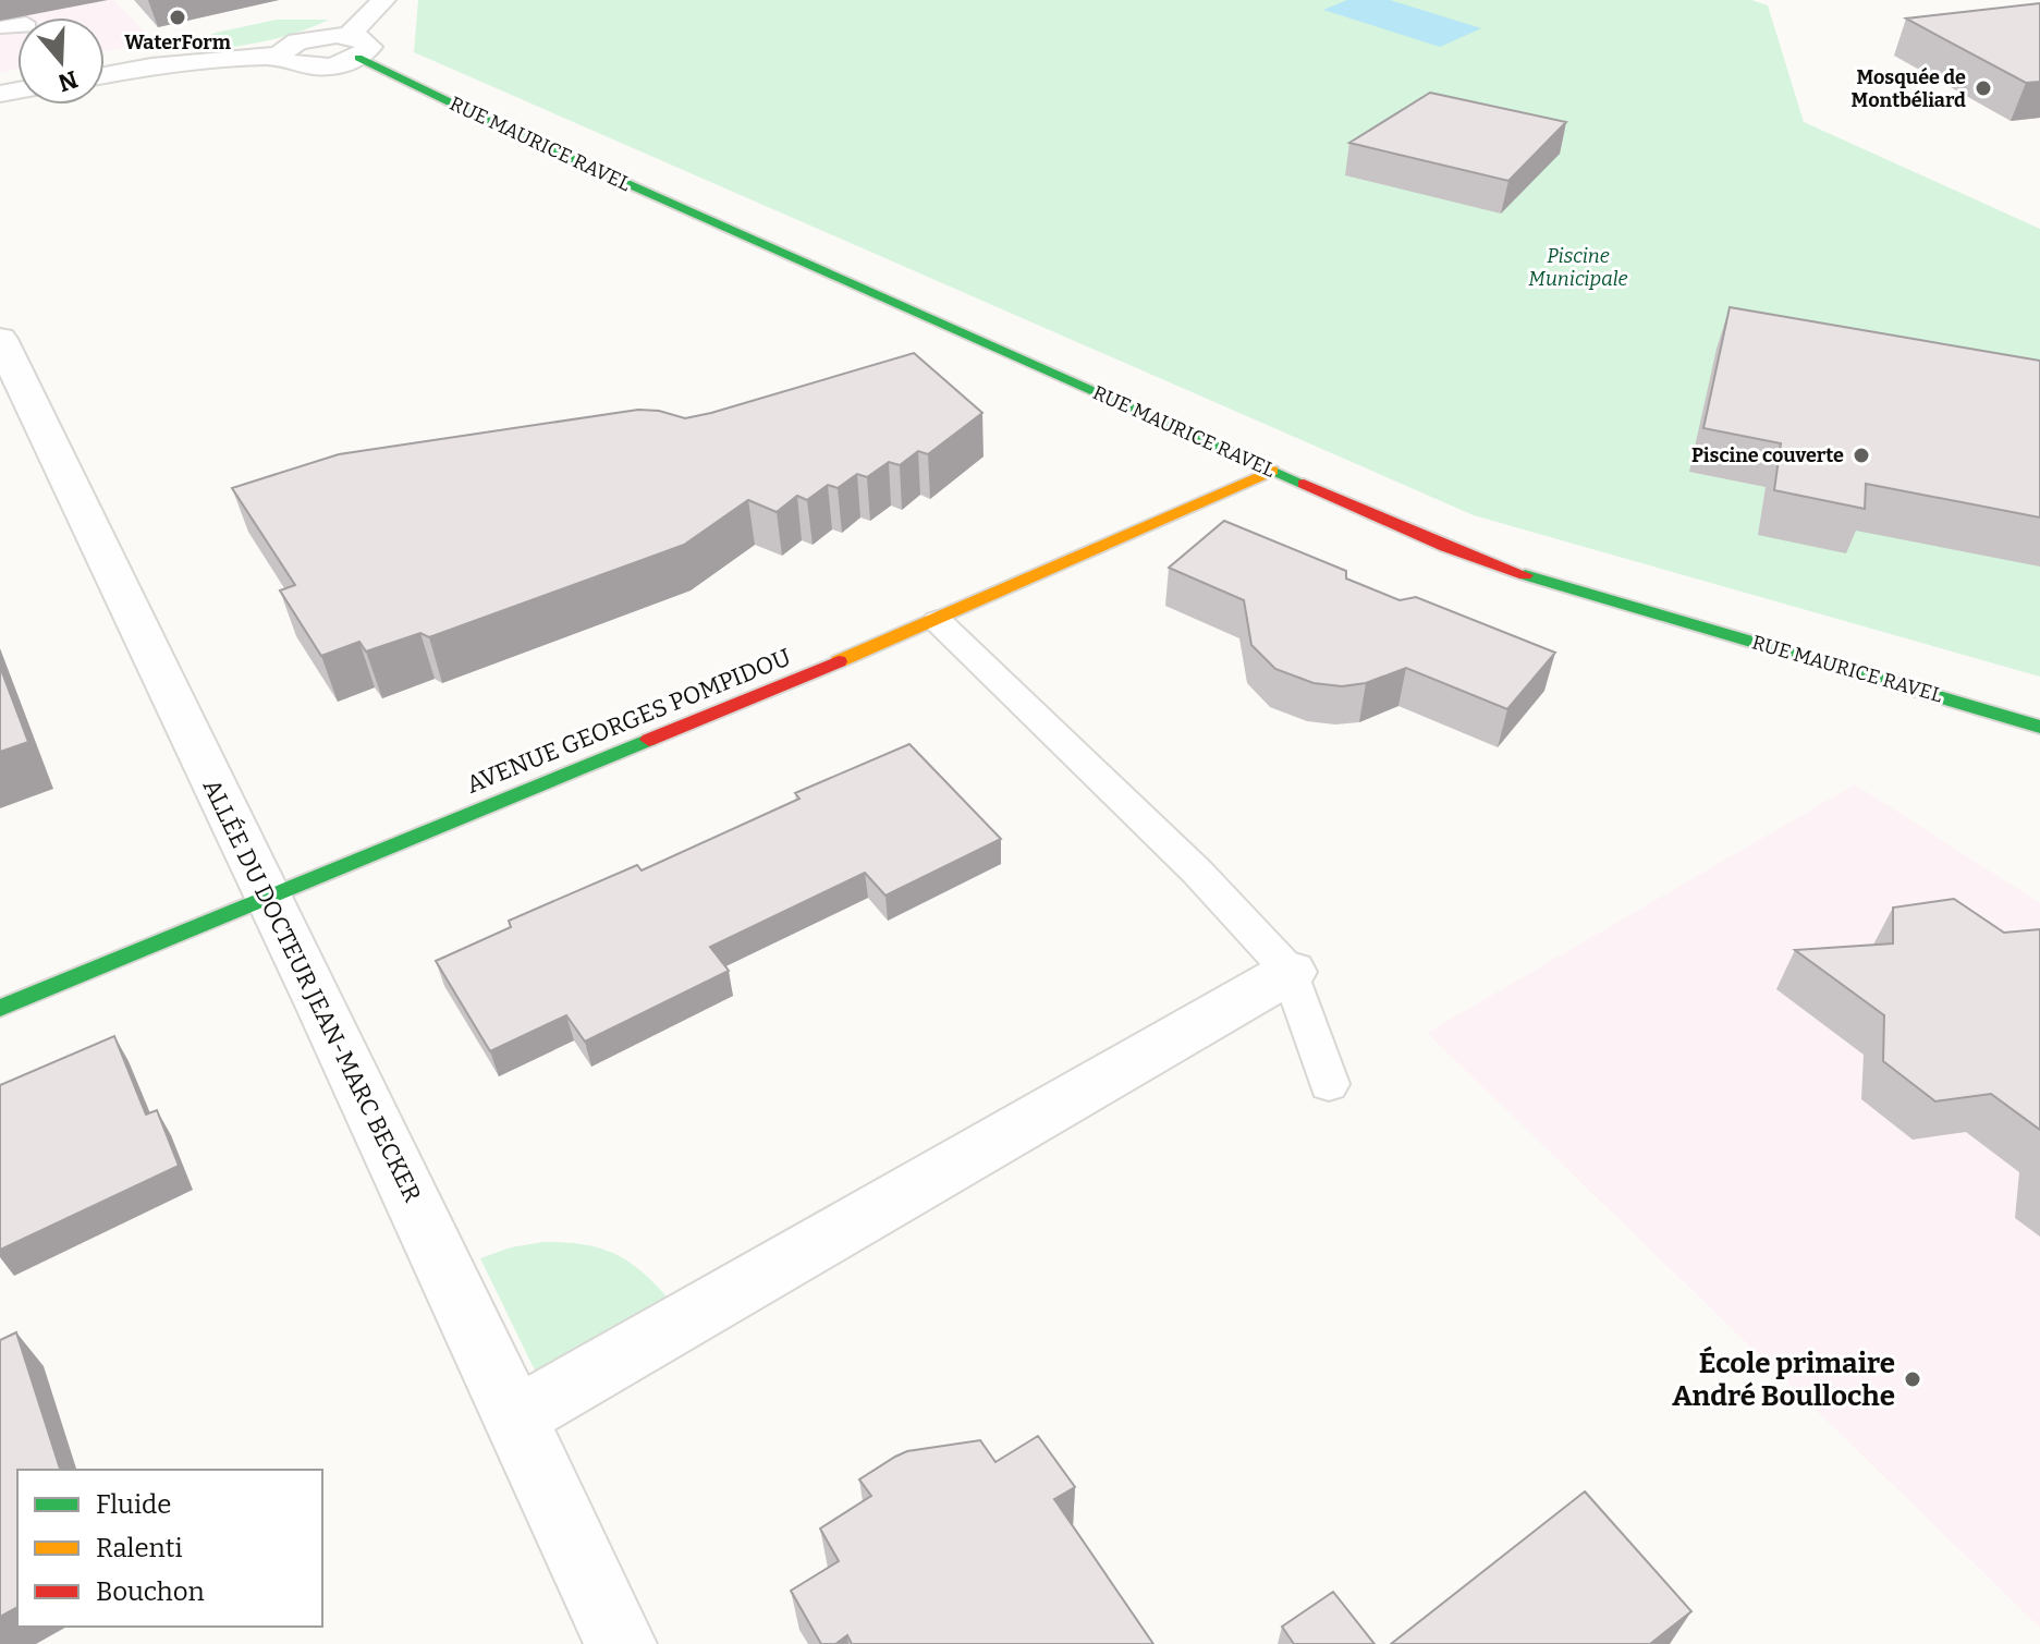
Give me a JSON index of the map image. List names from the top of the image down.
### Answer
{
  "streets": {
    "street": ["RUE MAURICE RAVEL", "AVENUE GEORGES POMPIDOU", "ALLÉE DU DOCTEUR JEAN-MARC BECKER"]
  },
  "crossings": [
    ["RUE MAURICE RAVEL", "AVENUE GEORGES POMPIDOU"],
    ["AVENUE GEORGES POMPIDOU", "ALLÉE DU DOCTEUR JEAN-MARC BECKER"]
  ],
  "parks": ["Piscine Municipale"],
  "places": [
    "WaterForm",
    "Mosquée de Montbéliard",
    "Piscine couverte",
    "École primaire André Boulloche"
  ],
  "legend": ["Fluide", "Ralenti", "Bouchon"],
  "north": "bottom"
}
